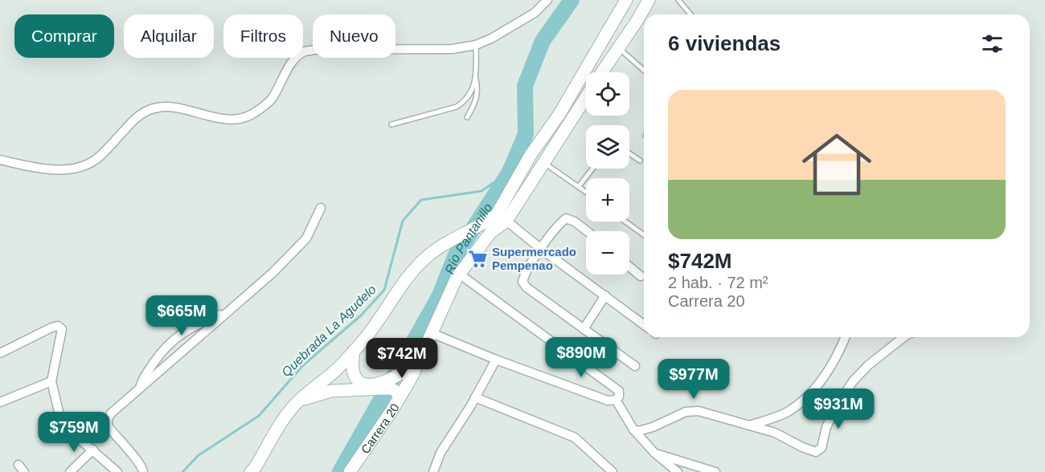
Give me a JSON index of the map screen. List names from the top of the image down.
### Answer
{
  "streets": {
    "main road": ["Carrera 20"]
  },
  "water": ["Río Pantanillo", "Quebrada La Agudelo"],
  "places": {
    "supermarket": ["Supermercado Pempenao"]
  },
  "page": {
    "chip": [
      "Comprar",
      "Alquilar",
      "Filtros",
      "Nuevo"
    ],
    "heading": "6 viviendas",
    "map_buttons": ["+", "−"],
    "list": [
      {
        "name": "$742M",
        "note": "2 hab. · 72 m² · Carrera 20"
      }
    ],
    "price": [
      "$665M",
      "$890M",
      "$742M",
      "$977M",
      "$931M",
      "$759M"
    ]
  }
}
